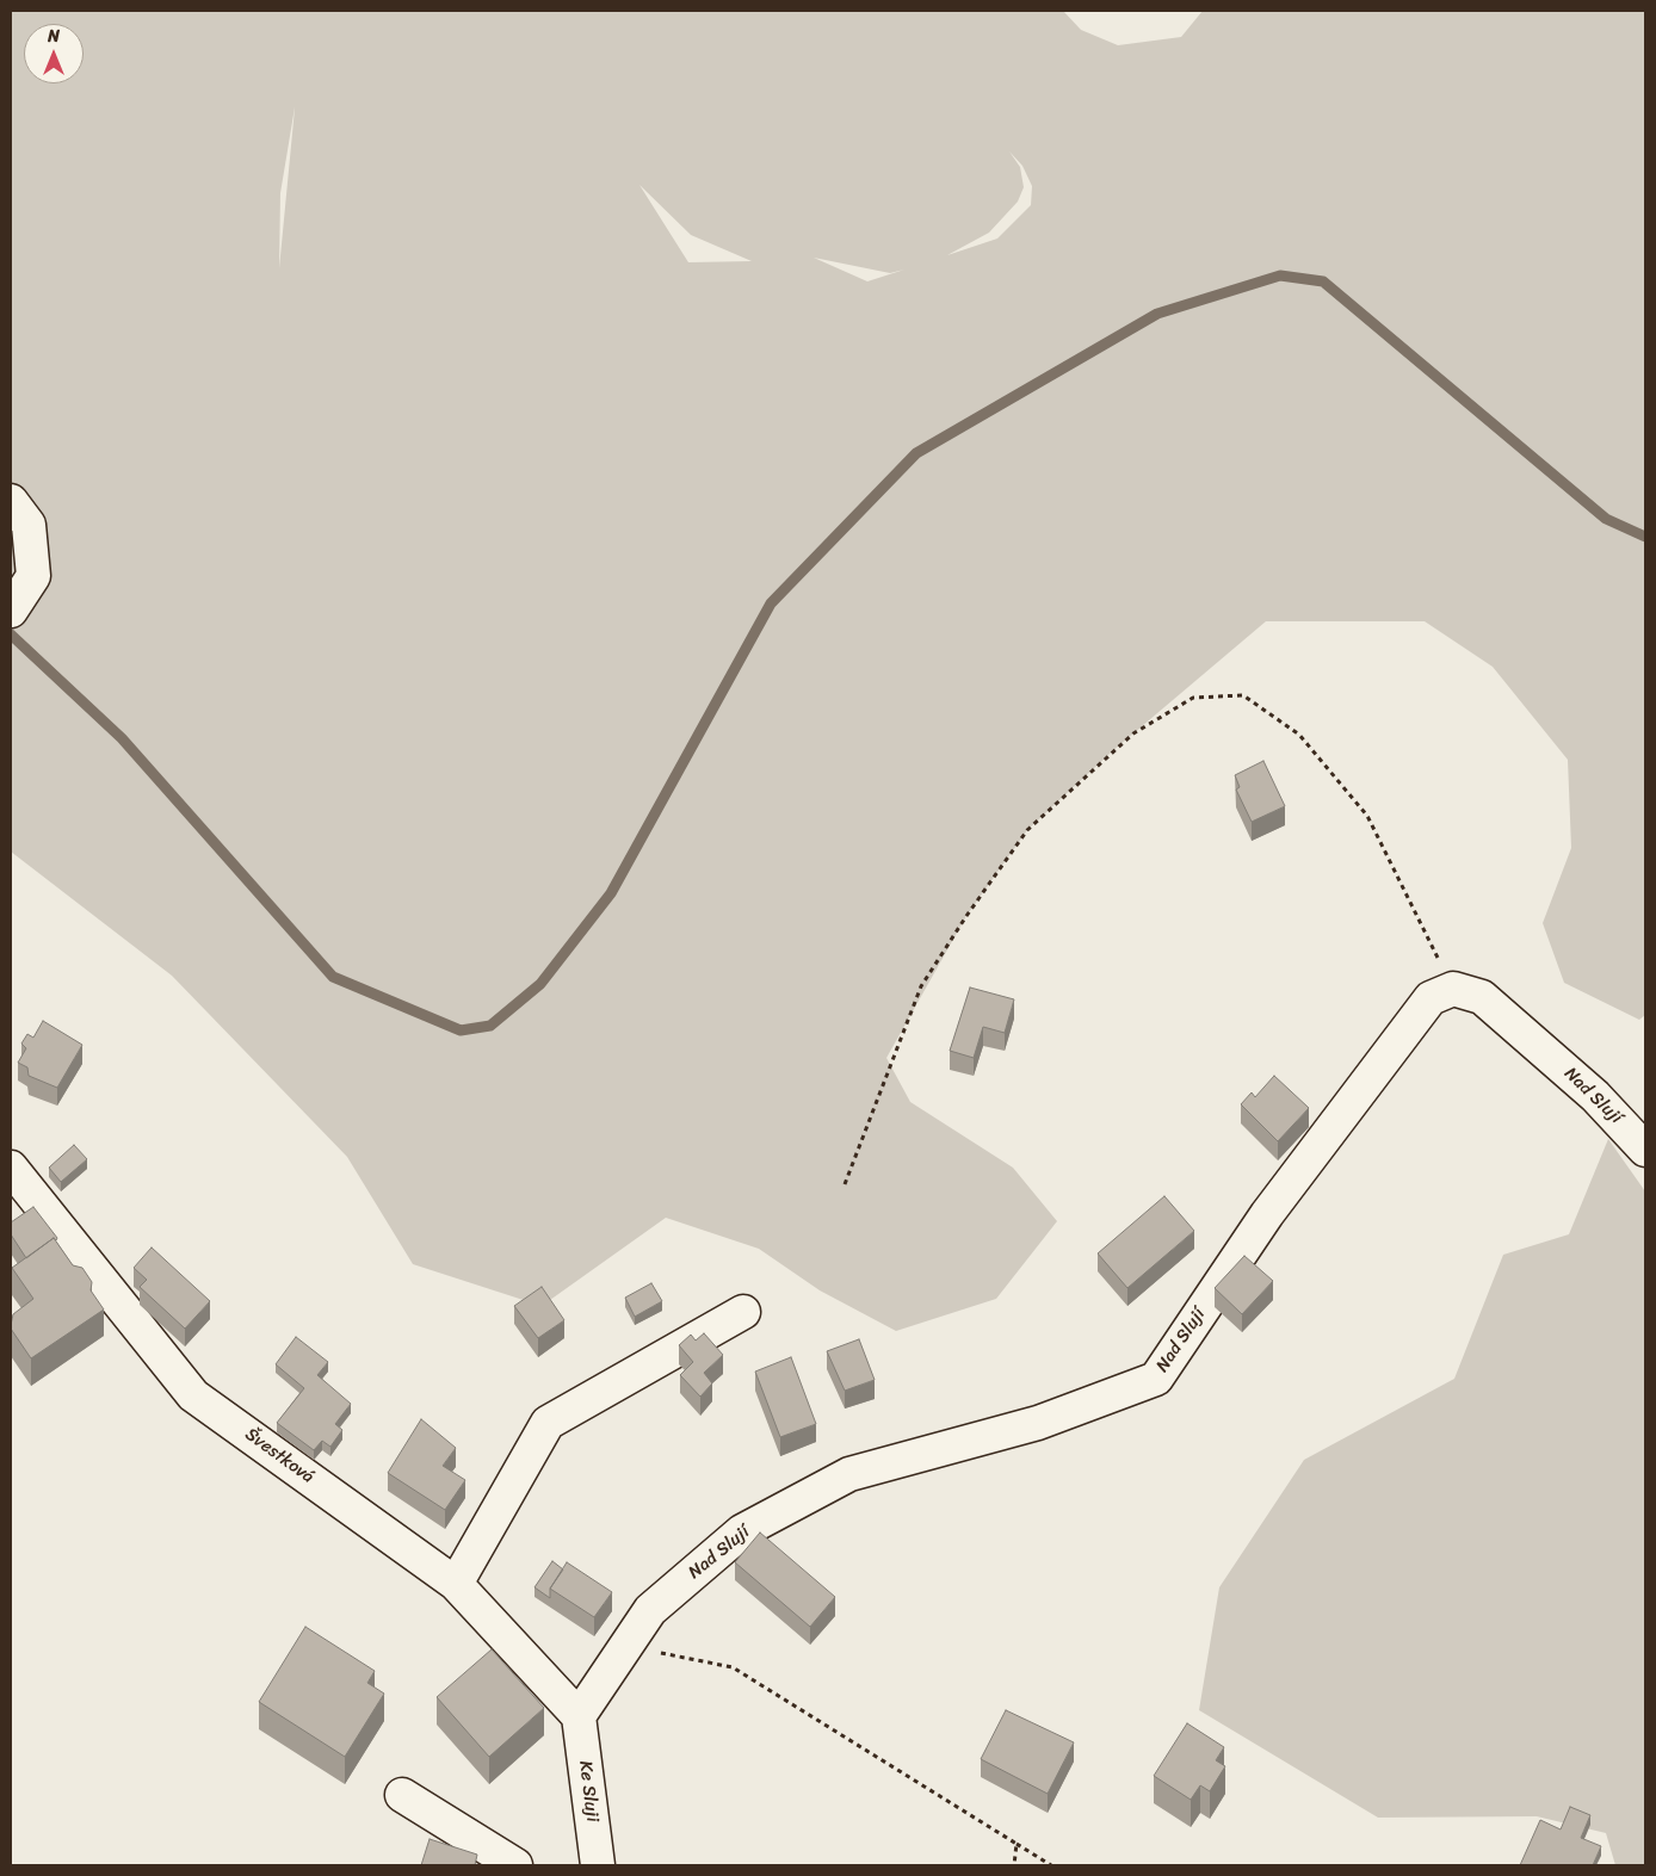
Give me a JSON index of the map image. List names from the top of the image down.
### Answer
{
  "streets": {
    "street": ["Nad Slují", "Švestková", "Ke Sluji"]
  },
  "crossings": [
    ["Nad Slují", "Švestková"],
    ["Nad Slují", "Ke Sluji"],
    ["Švestková", "Ke Sluji"]
  ],
  "north": "top"
}
